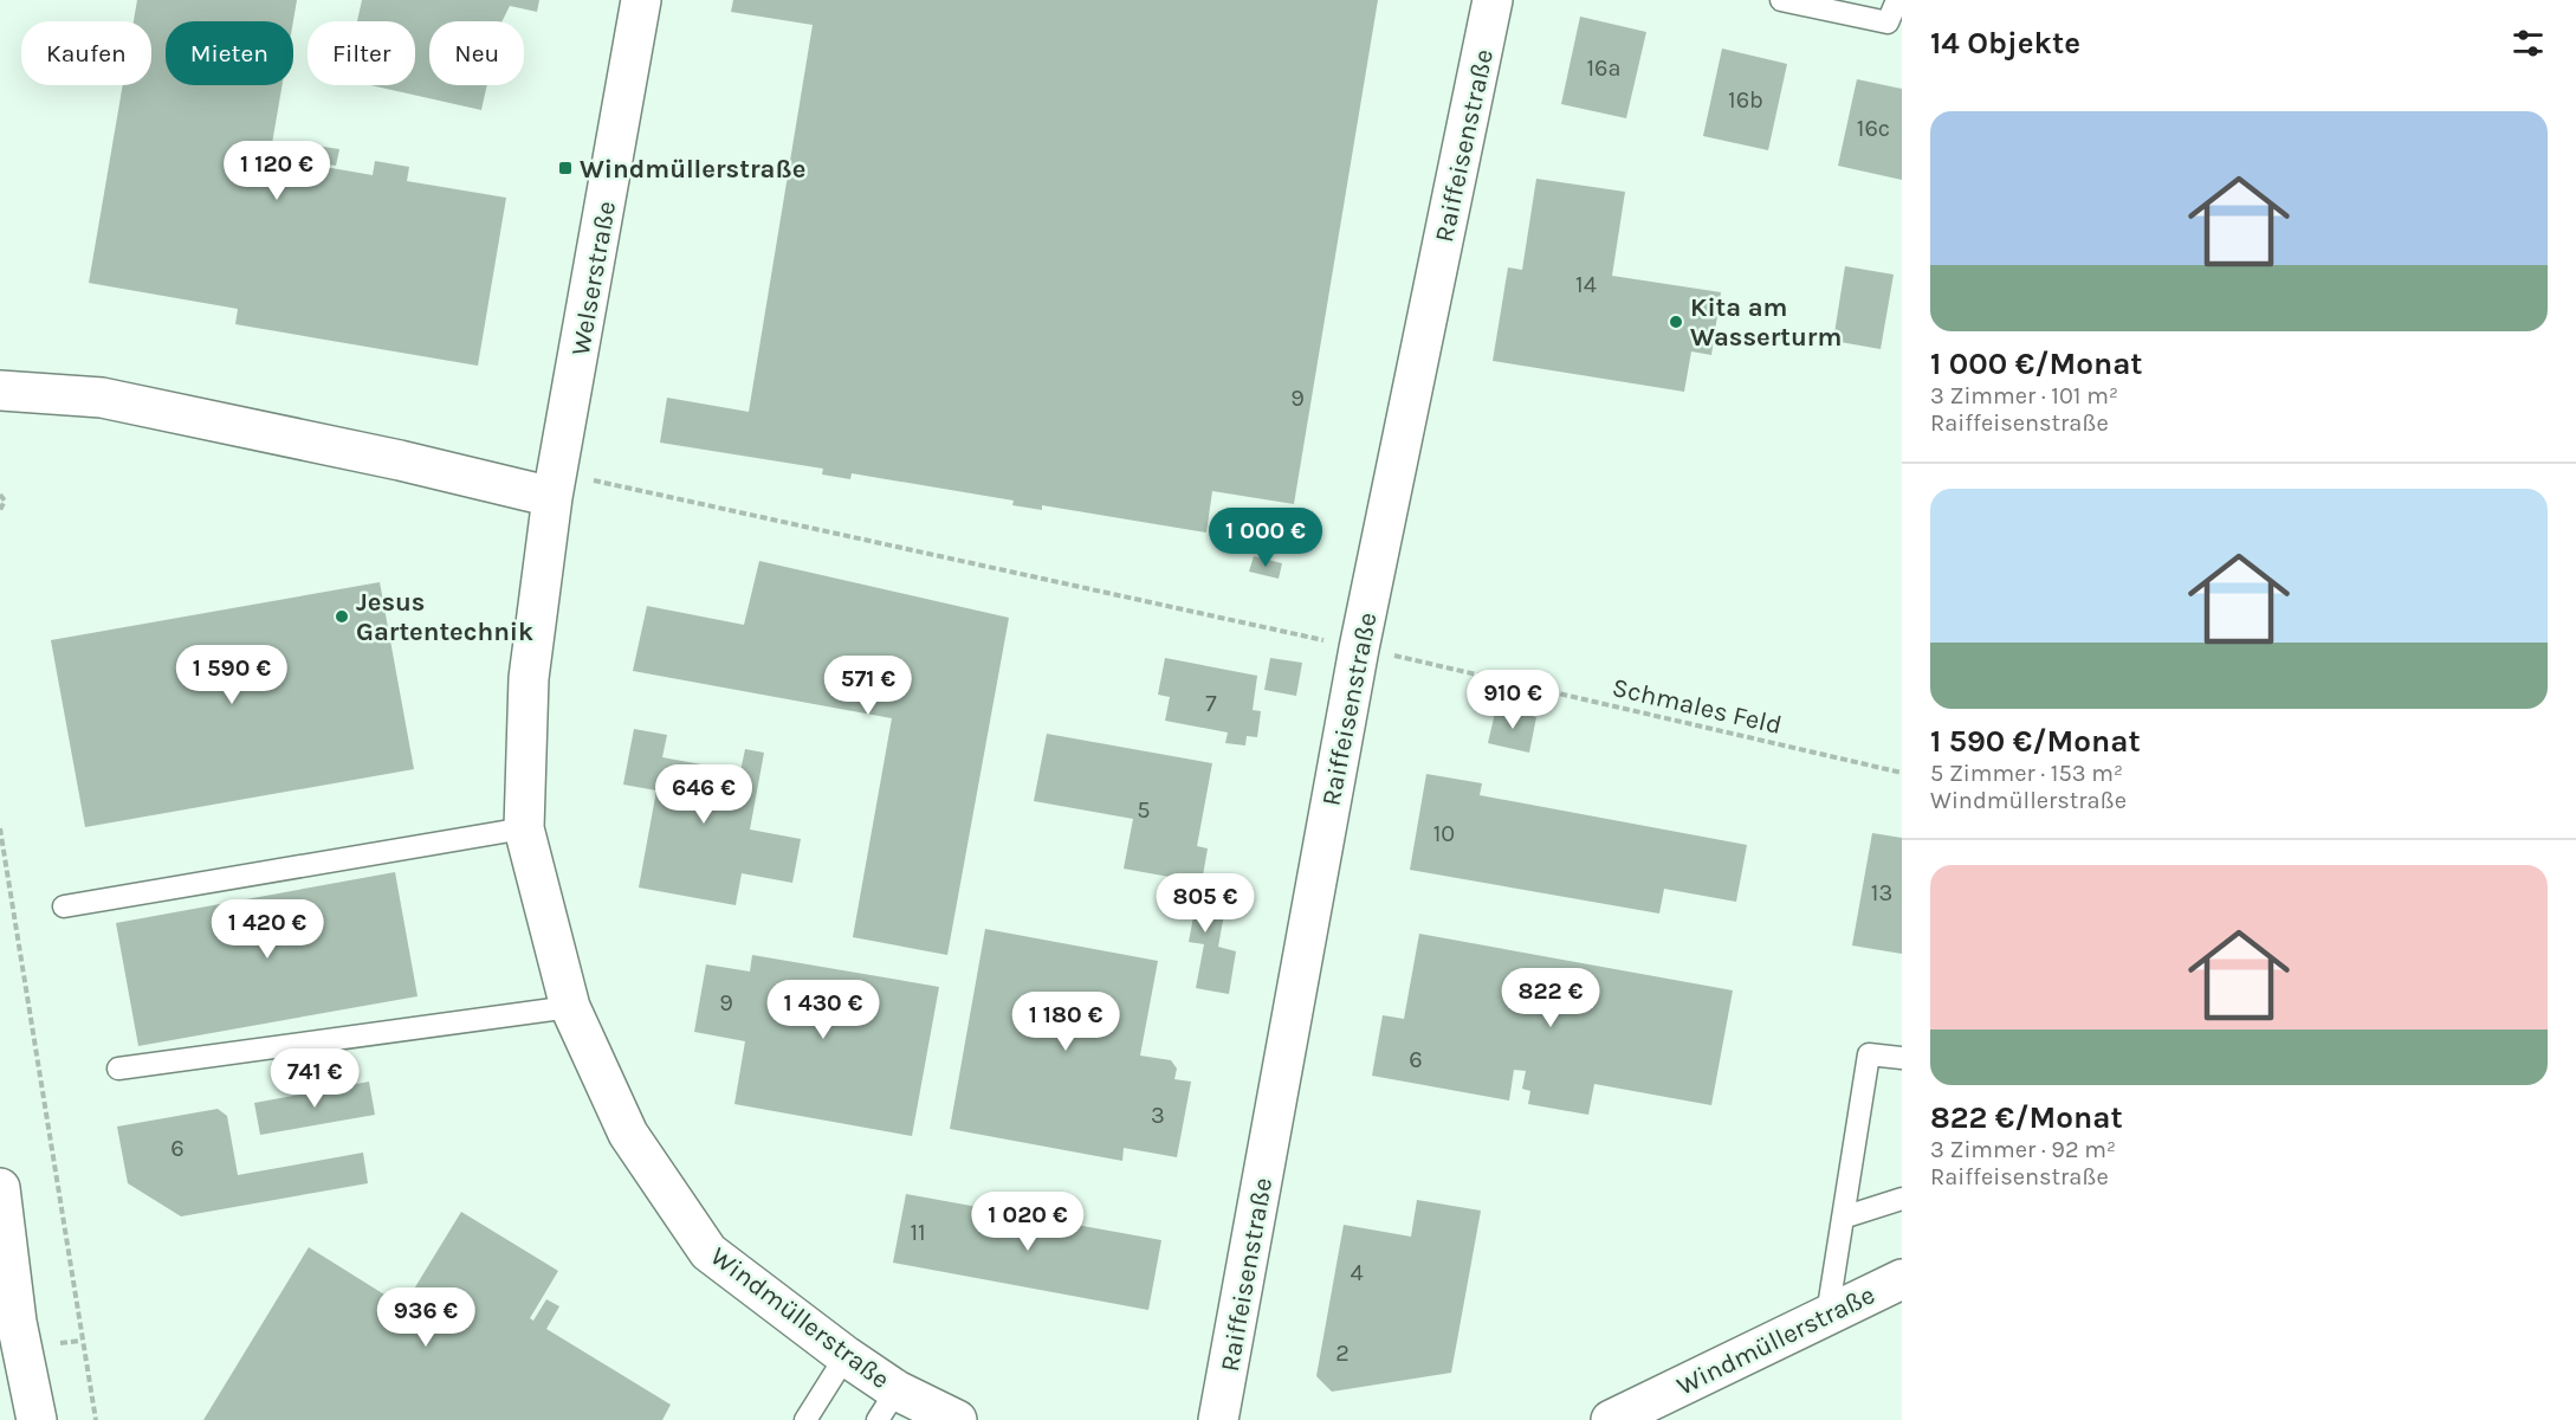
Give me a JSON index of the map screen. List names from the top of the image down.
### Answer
{
  "streets": {
    "street": ["Raiffeisenstraße", "Welserstraße", "Windmüllerstraße"],
    "path": ["Schmales Feld"]
  },
  "crossings": [
    ["Raiffeisenstraße", "Schmales Feld"],
    ["Welserstraße", "Schmales Feld"],
    ["Welserstraße", "Windmüllerstraße"],
    ["Schmales Feld", "Windmüllerstraße"]
  ],
  "places": {
    "transit": ["Windmüllerstraße"],
    "other": ["Kita am Wasserturm", "Jesus Gartentechnik"]
  },
  "house_numbers": [
    "16a",
    "16b",
    "16c",
    "14",
    "9",
    "7",
    "5",
    "10",
    "13",
    "9",
    "6",
    "3",
    "6",
    "11",
    "4",
    "2"
  ],
  "page": {
    "heading": "14 Objekte",
    "chip": [
      "Kaufen",
      "Mieten",
      "Filter",
      "Neu"
    ],
    "list": [
      {
        "name": "1 000 €/Monat",
        "note": "3 Zimmer · 101 m² · Raiffeisenstraße"
      },
      {
        "name": "1 590 €/Monat",
        "note": "5 Zimmer · 153 m² · Windmüllerstraße"
      },
      {
        "name": "822 €/Monat",
        "note": "3 Zimmer · 92 m² · Raiffeisenstraße"
      }
    ],
    "price": [
      "1 120 €",
      "1 000 €",
      "1 590 €",
      "571 €",
      "910 €",
      "646 €",
      "805 €",
      "1 420 €",
      "822 €",
      "1 430 €",
      "1 180 €",
      "741 €",
      "1 020 €",
      "936 €"
    ]
  }
}
